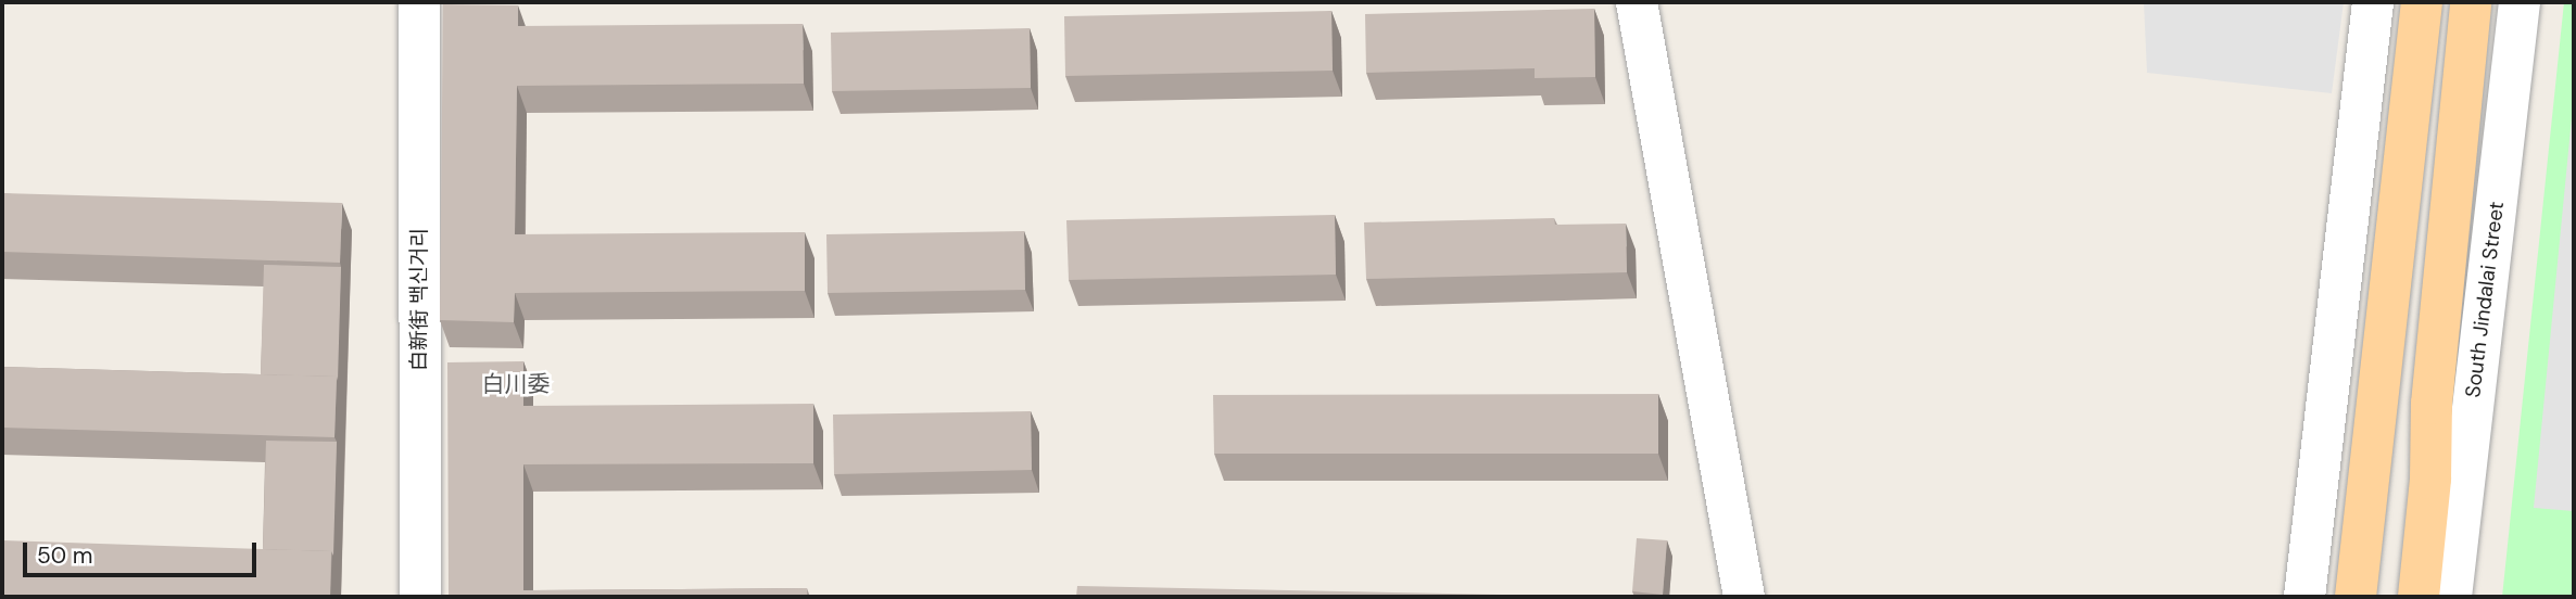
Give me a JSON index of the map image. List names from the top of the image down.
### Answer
{
  "streets": {
    "main road": ["South Jindalai Street"],
    "street": ["白新街 백신거리"]
  },
  "districts": ["白川委"],
  "scale_bar": "50 m"
}
